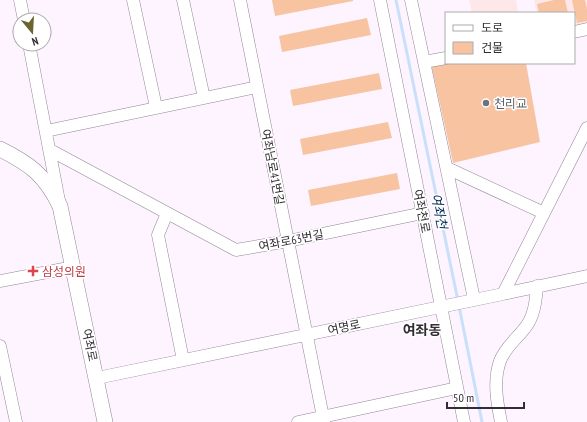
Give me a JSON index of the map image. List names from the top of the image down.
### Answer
{
  "streets": {
    "main road": ["여좌로"],
    "street": [
      "여좌남로41번길",
      "여좌천로",
      "여좌로63번길",
      "여명로"
    ]
  },
  "crossings": [
    ["여좌남로41번길", "여좌로63번길"],
    ["여좌남로41번길", "여명로"],
    ["여좌천로", "여좌로63번길"],
    ["여좌천로", "여명로"],
    ["여명로", "여좌로"]
  ],
  "districts": ["여좌동"],
  "water": ["여좌천"],
  "places": {
    "other": ["천리교"],
    "health": ["삼성의원"]
  },
  "legend": ["도로", "건물"],
  "scale_bar": "50 m",
  "north": "bottom"
}
